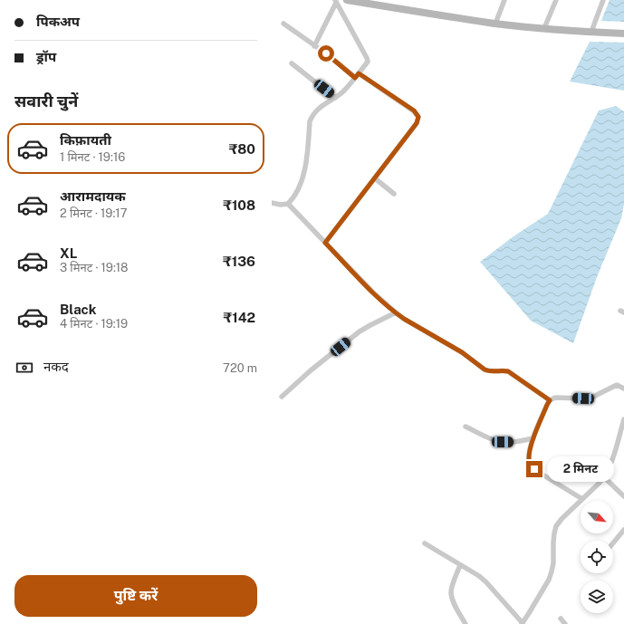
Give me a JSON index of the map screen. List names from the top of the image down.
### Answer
{
  "north": "bottom right",
  "page": {
    "banner": ["पिकअप", "ड्रॉप"],
    "heading": "सवारी चुनें",
    "list": [
      {
        "name": "किफ़ायती",
        "note": "1 मिनट · 19:16",
        "value": "₹80"
      },
      {
        "name": "आरामदायक",
        "note": "2 मिनट · 19:17",
        "value": "₹108"
      },
      {
        "name": "XL",
        "note": "3 मिनट · 19:18",
        "value": "₹136"
      },
      {
        "name": "Black",
        "note": "4 मिनट · 19:19",
        "value": "₹142"
      }
    ],
    "pay": ["नकद", "720 m"],
    "bubble": "2 मिनट",
    "buttons": "पुष्टि करें"
  }
}
